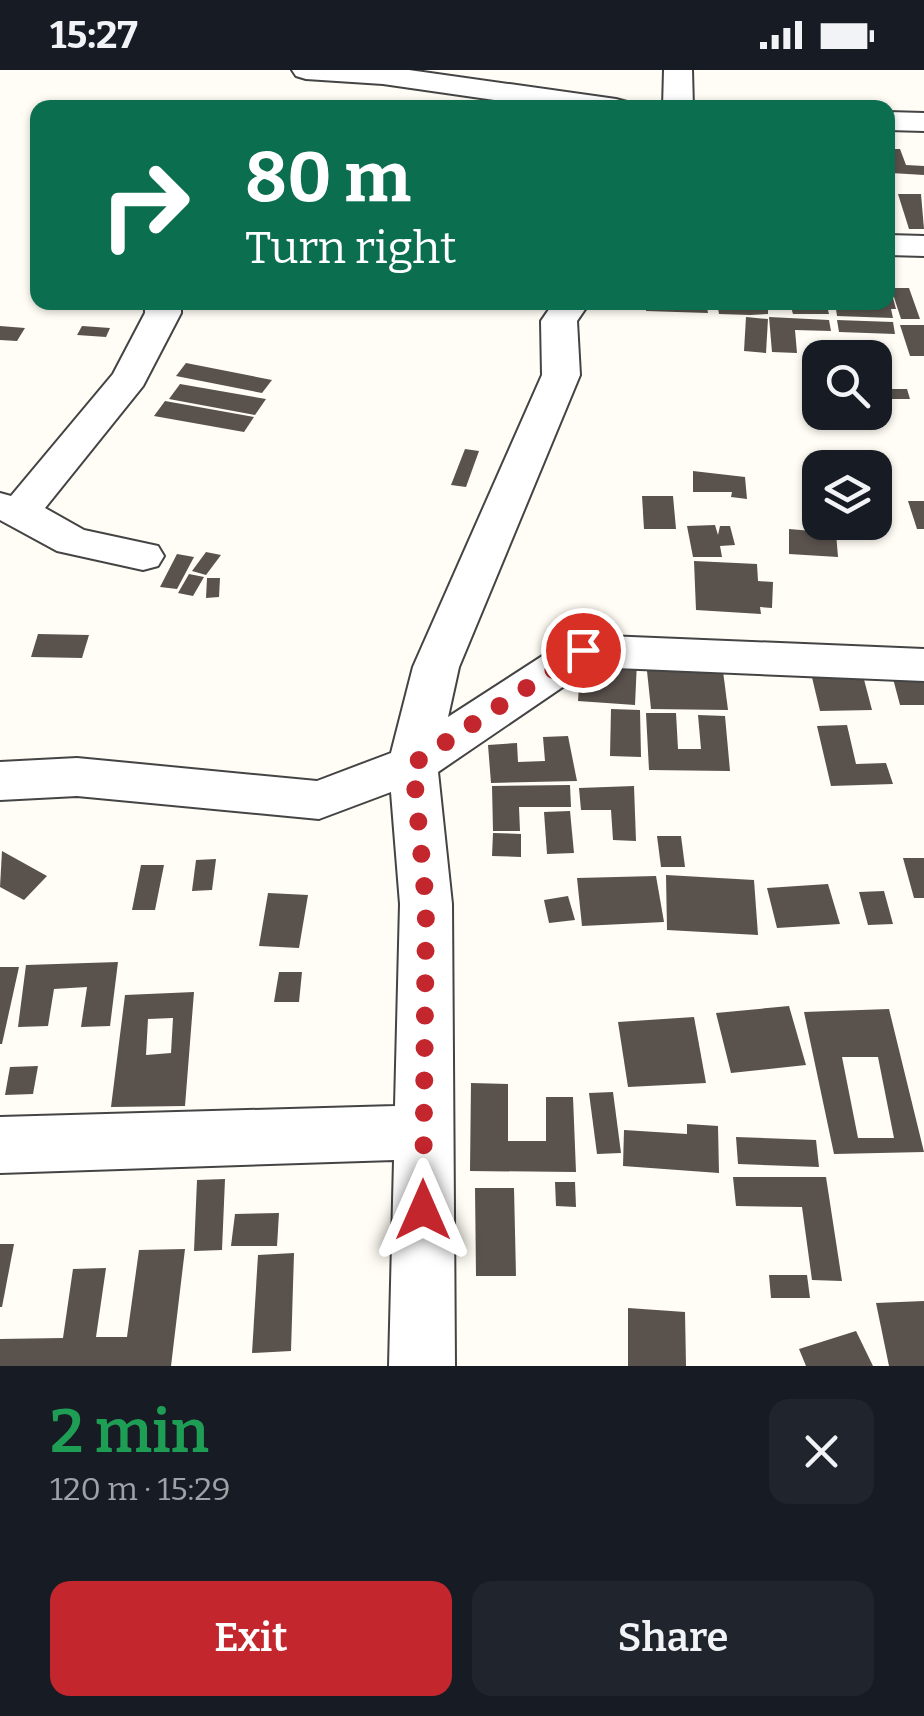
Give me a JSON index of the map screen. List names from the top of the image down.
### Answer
{
  "page": {
    "status": "15:27",
    "turn": ["80 m", "Turn right"],
    "heading": ["2 min", "120 m · 15:29"],
    "buttons": ["Exit", "Share"]
  }
}
